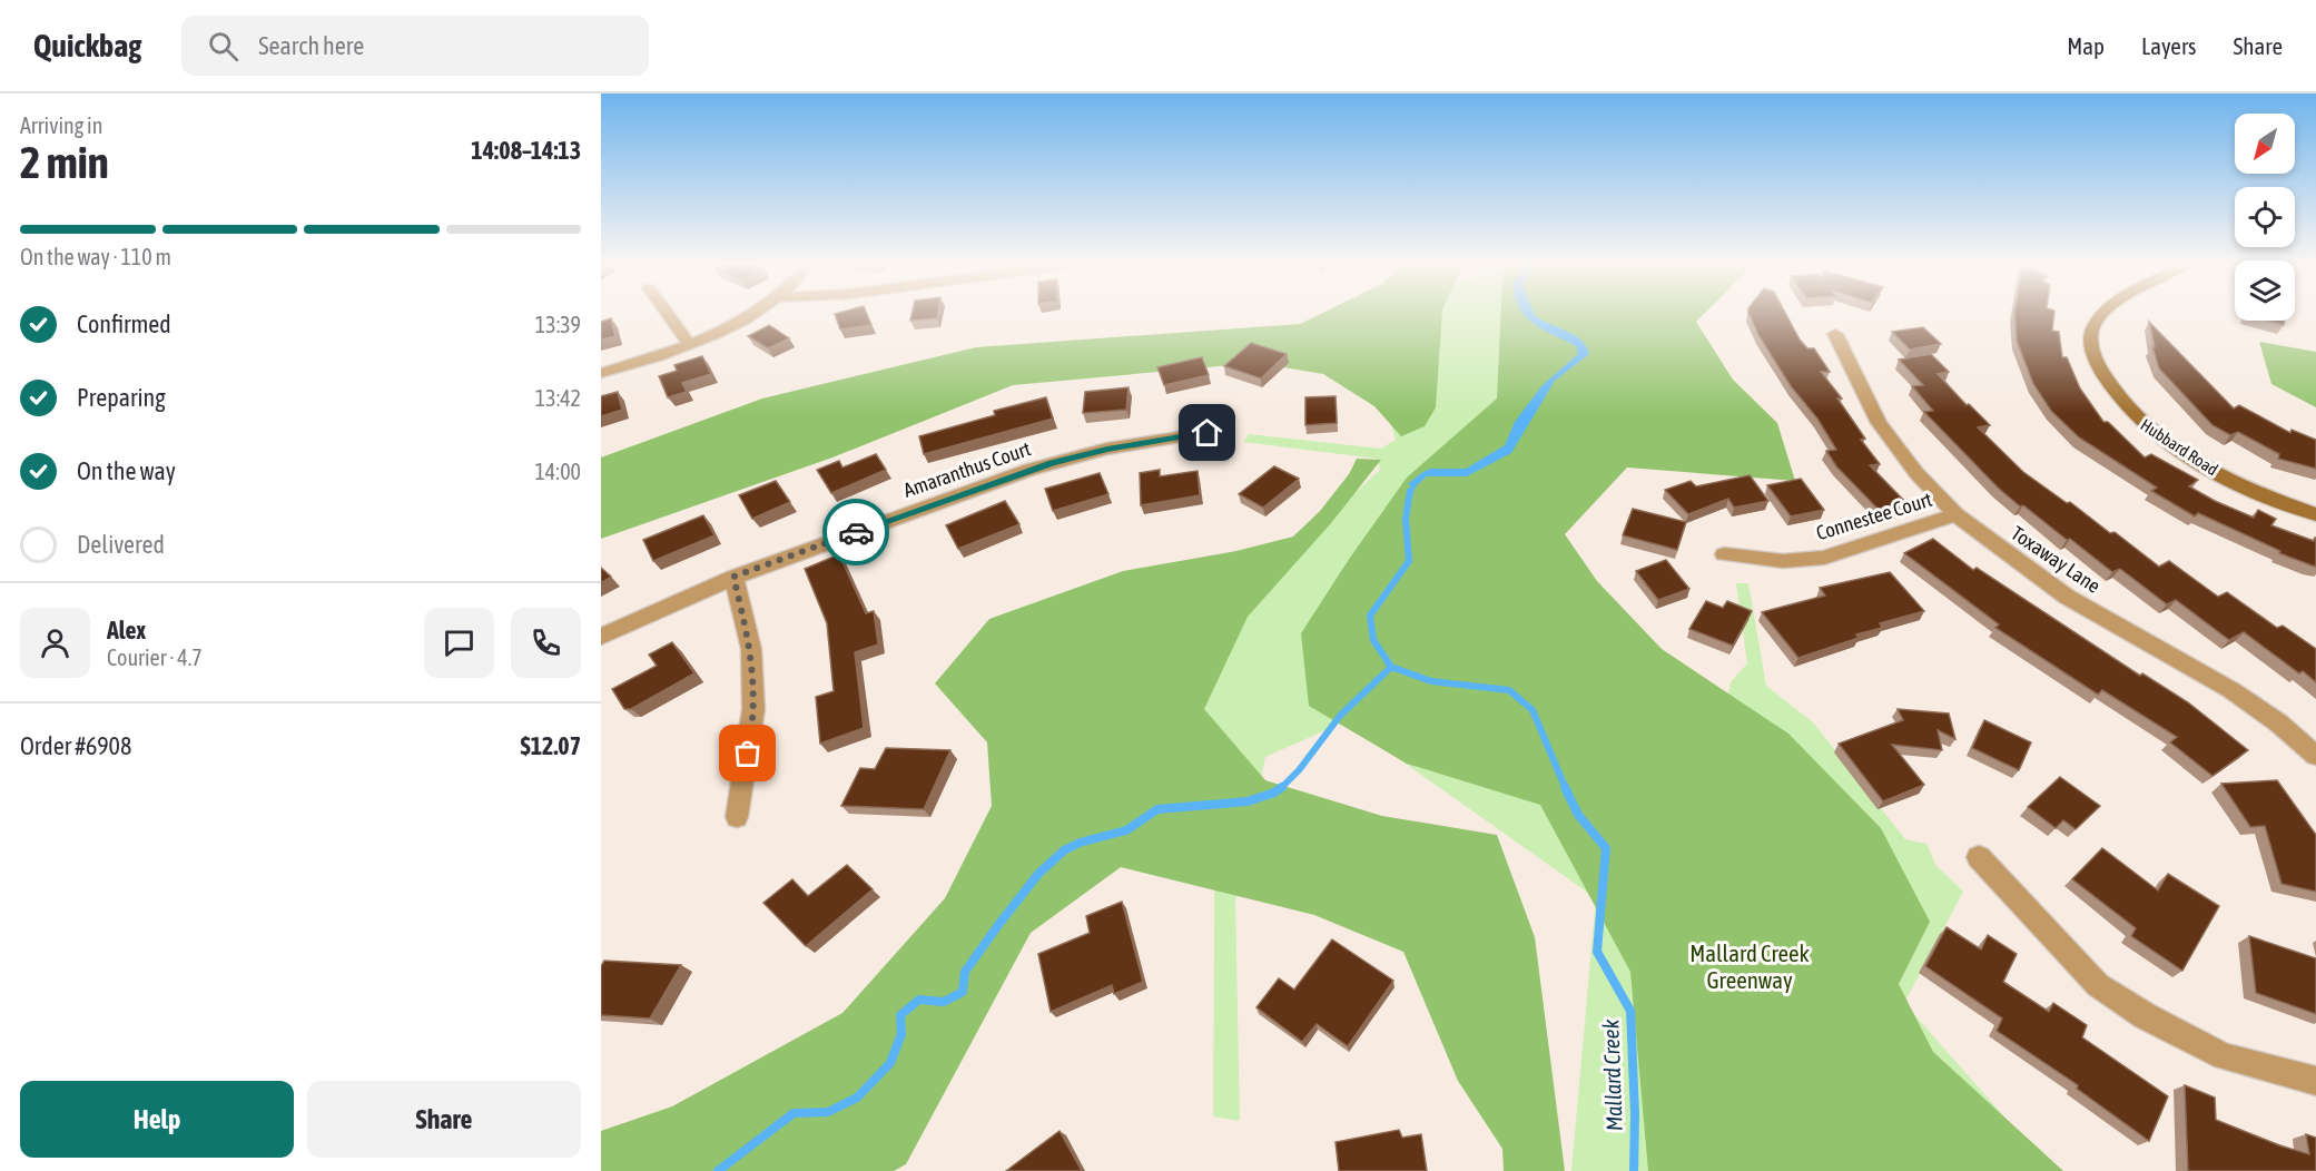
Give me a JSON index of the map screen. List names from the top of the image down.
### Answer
{
  "streets": {
    "main road": ["Hubbard Road"],
    "street": ["Amaranthus Court", "Connestee Court", "Toxaway Lane"]
  },
  "crossings": [
    ["Connestee Court", "Toxaway Lane"]
  ],
  "water": ["Mallard Creek"],
  "parks": ["Mallard Creek Greenway"],
  "north": "bottom left",
  "page": {
    "header": "Quickbag",
    "search": "Search here",
    "nav": ["Map", "Layers", "Share"],
    "heading": ["2 min", "Arriving in", "14:08–14:13"],
    "panel": [
      "Alex",
      "Courier · 4.7",
      "Order #6908",
      "$12.07"
    ],
    "bar": "On the way · 110 m",
    "list": [
      ["Confirmed", "13:39"],
      ["Preparing", "13:42"],
      ["On the way", "14:00"],
      "Delivered"
    ],
    "buttons": ["Help", "Share"]
  }
}
